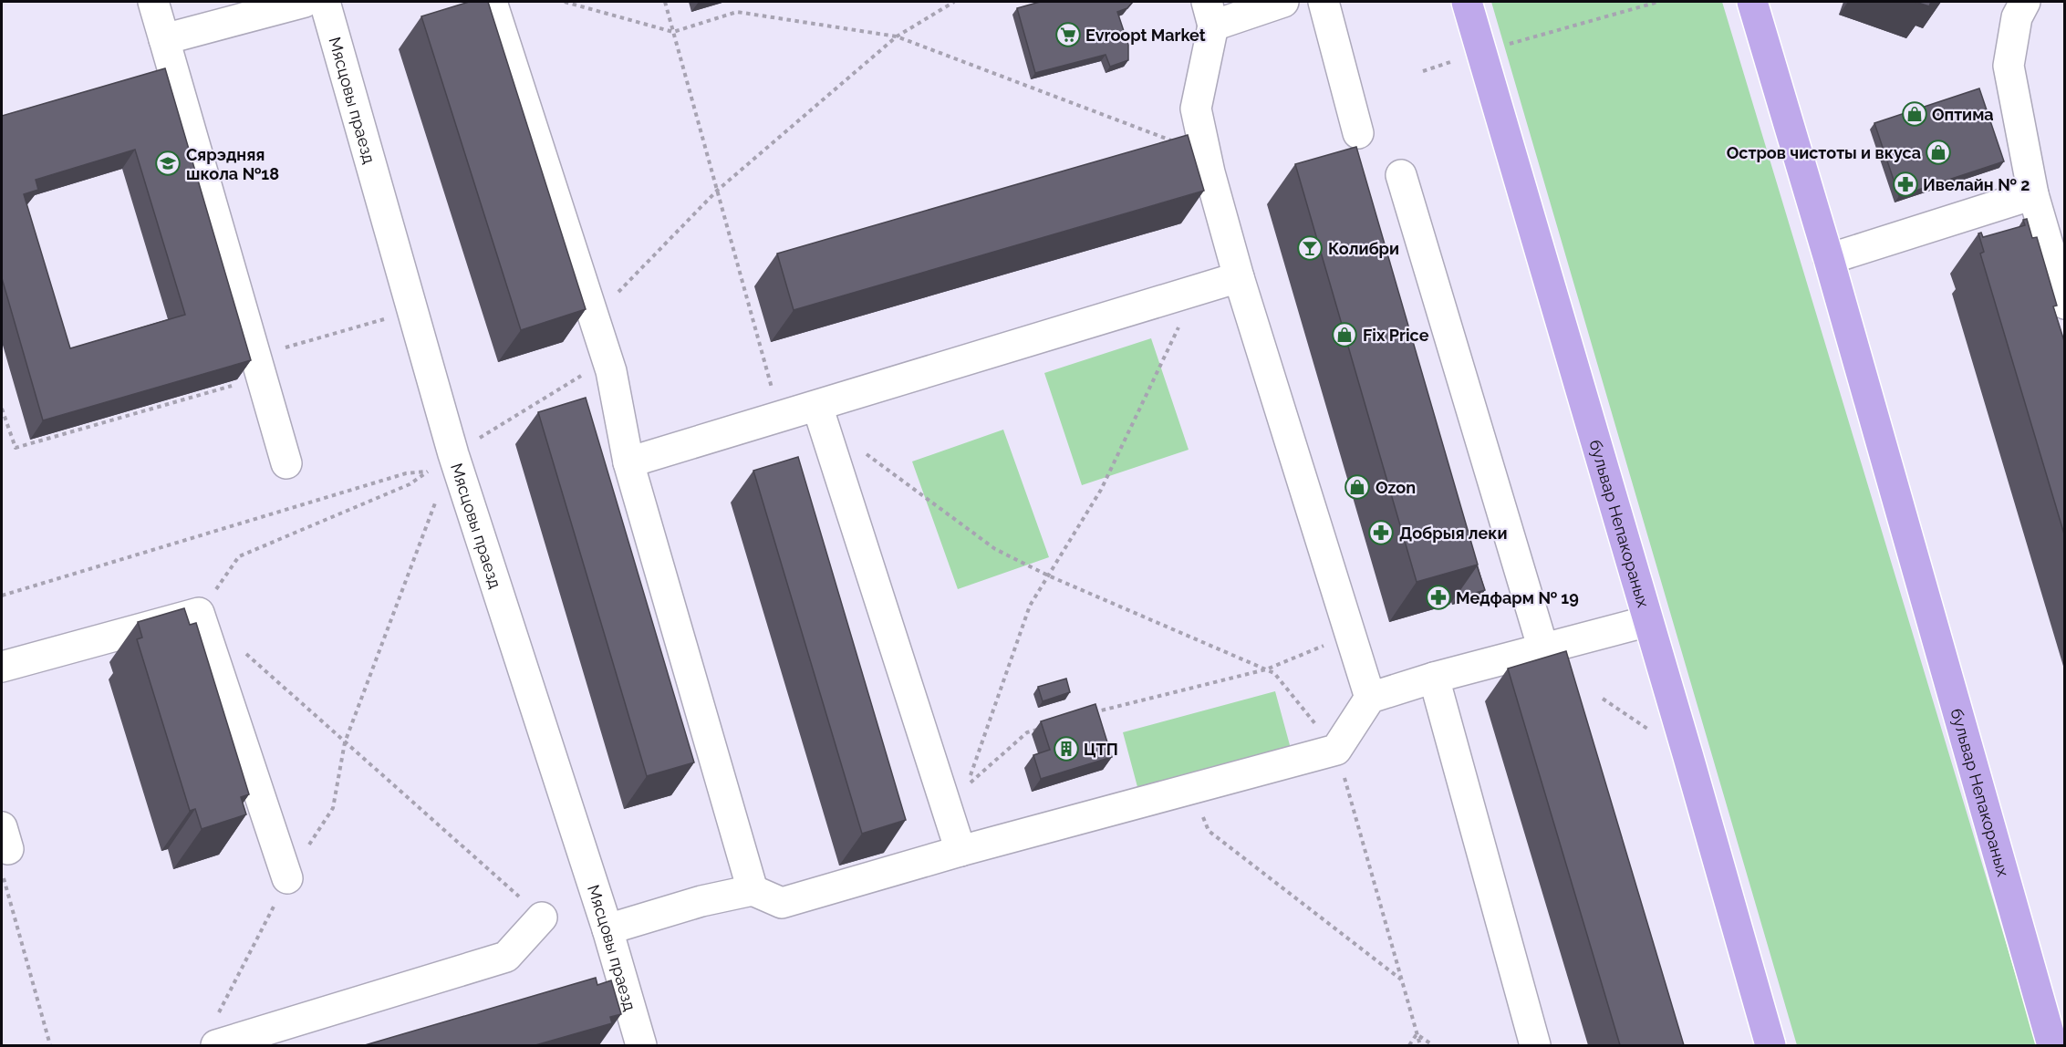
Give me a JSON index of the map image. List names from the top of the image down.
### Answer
{
  "streets": {
    "main road": ["бульвар Непакораных"],
    "street": ["Мясцовы праезд"]
  },
  "places": {
    "supermarket": ["Evroopt Market"],
    "shop": [
      "Оптима",
      "Остров чистоты и вкуса",
      "Fix Price",
      "Ozon"
    ],
    "school or university": ["Сярэдняя школа №18"],
    "pharmacy": ["Ивелайн № 2", "Добрыя леки", "Медфарм № 19"],
    "bar": ["Колибри"],
    "building": ["ЦТП"]
  }
}
